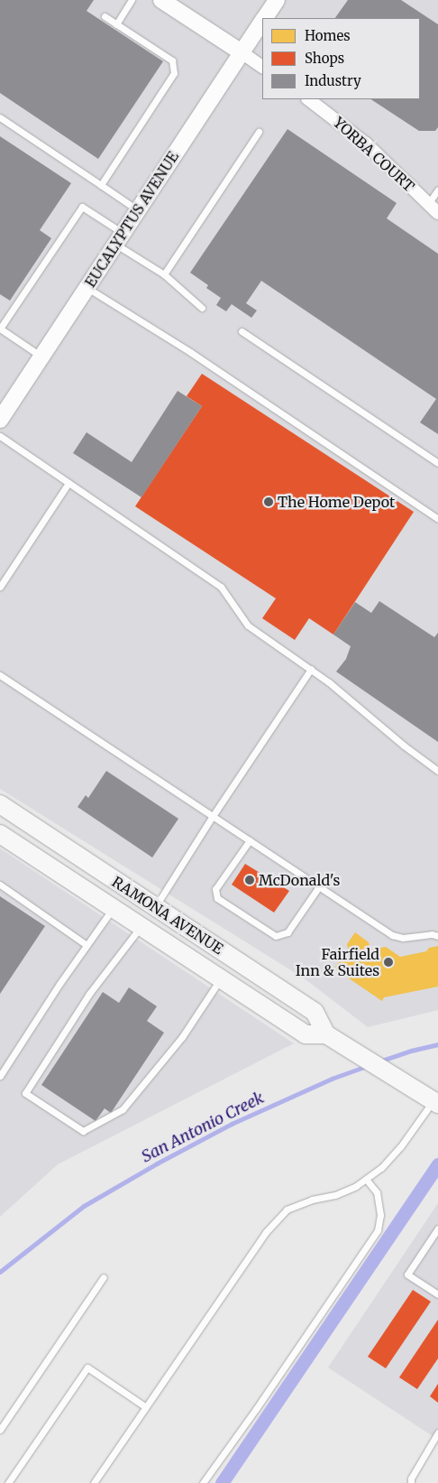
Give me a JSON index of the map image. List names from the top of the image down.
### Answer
{
  "streets": {
    "main road": ["RAMONA AVENUE"],
    "street": ["YORBA COURT", "EUCALYPTUS AVENUE"]
  },
  "water": ["San Antonio Creek"],
  "places": ["The Home Depot", "McDonald's", "Fairfield Inn & Suites"],
  "legend": ["Homes", "Shops", "Industry"]
}
